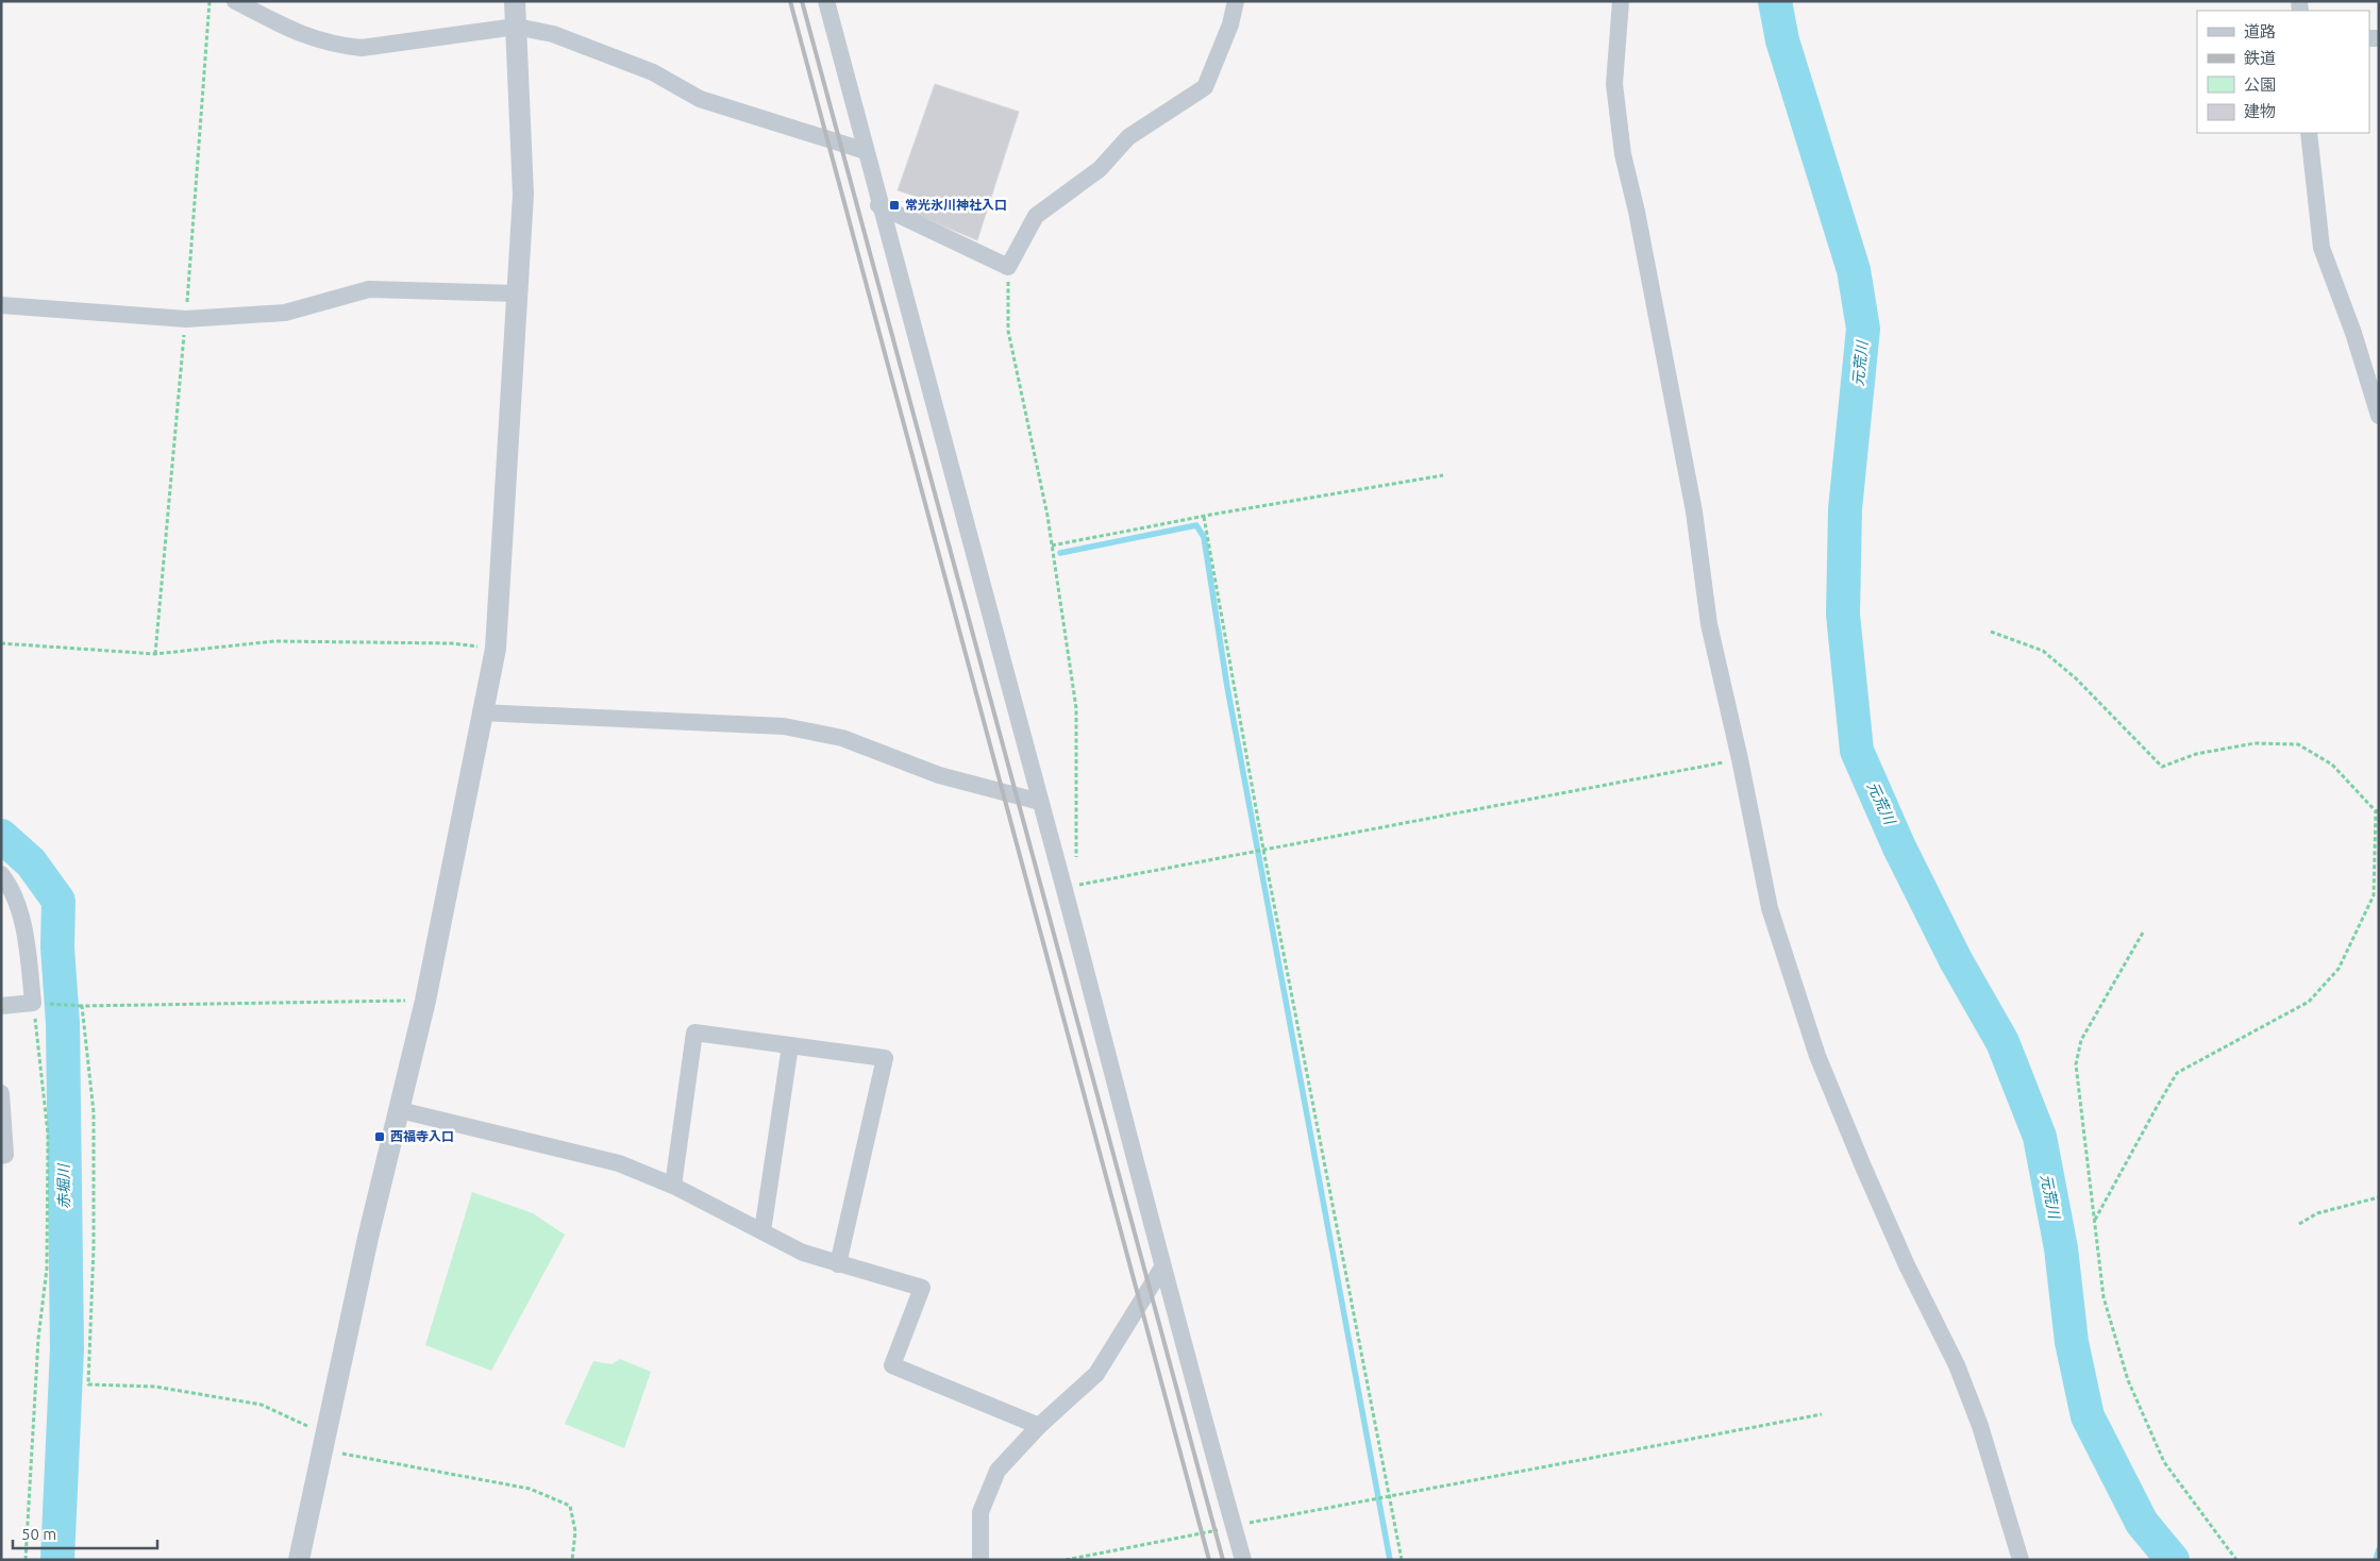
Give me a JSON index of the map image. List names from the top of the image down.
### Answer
{
  "water": ["元荒川", "赤堀川"],
  "places": {
    "transit": ["常光氷川神社入口", "西福寺入口"]
  },
  "legend": [
    "道路",
    "鉄道",
    "公園",
    "建物"
  ],
  "scale_bar": "50 m"
}
